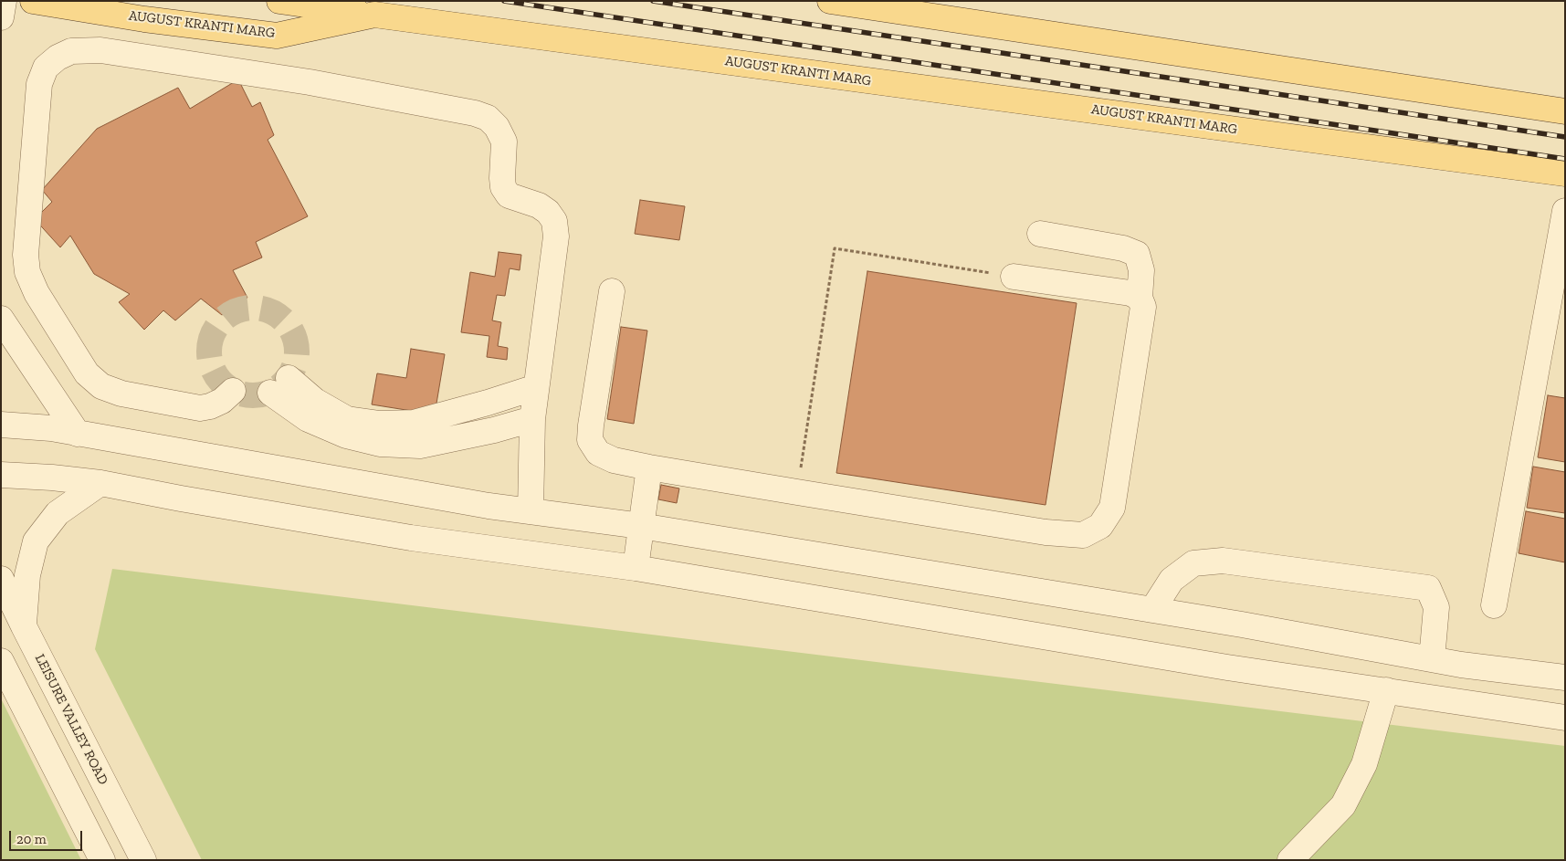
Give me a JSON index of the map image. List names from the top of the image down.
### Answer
{
  "streets": {
    "main road": ["AUGUST KRANTI MARG"],
    "street": ["LEISURE VALLEY ROAD"]
  },
  "scale_bar": "20 m"
}
